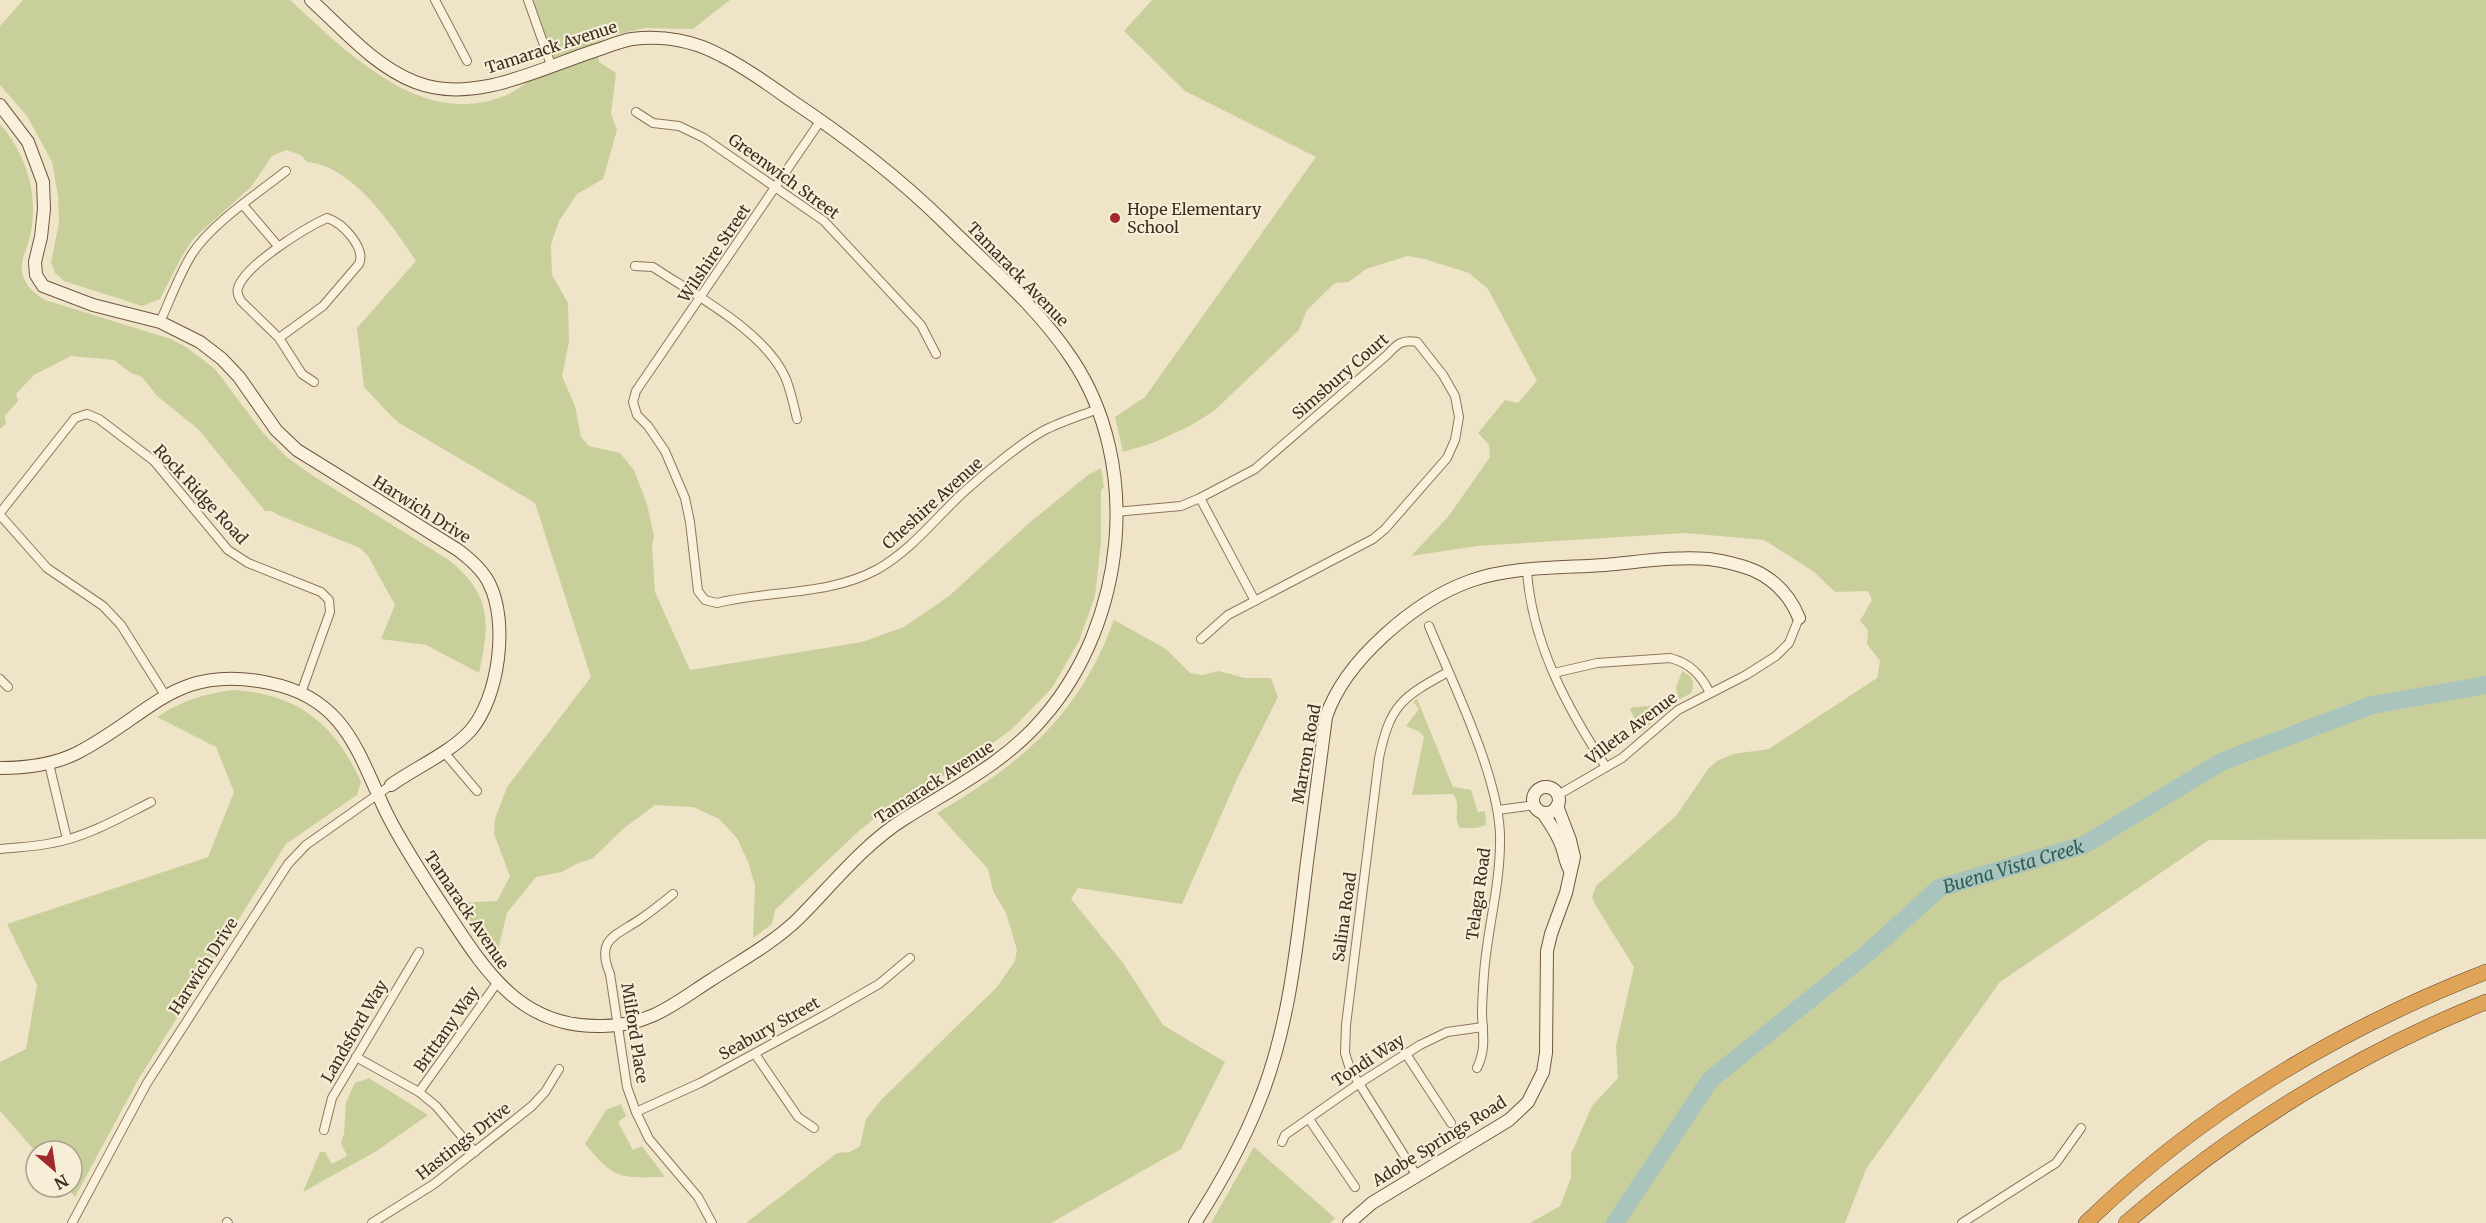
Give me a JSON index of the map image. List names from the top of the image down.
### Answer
{
  "streets": {
    "street": [
      "Tamarack Avenue",
      "Greenwich Street",
      "Wilshire Street",
      "Simsbury Court",
      "Rock Ridge Road",
      "Cheshire Avenue",
      "Harwich Drive",
      "Villeta Avenue",
      "Marron Road",
      "Telaga Road",
      "Salina Road",
      "Seabury Street",
      "Brittany Way",
      "Landsford Way",
      "Milford Place",
      "Tondi Way",
      "Hastings Drive",
      "Adobe Springs Road"
    ]
  },
  "crossings": [
    ["Tamarack Avenue", "Wilshire Street"],
    ["Tamarack Avenue", "Simsbury Court"],
    ["Tamarack Avenue", "Rock Ridge Road"],
    ["Tamarack Avenue", "Cheshire Avenue"],
    ["Tamarack Avenue", "Harwich Drive"],
    ["Tamarack Avenue", "Brittany Way"],
    ["Tamarack Avenue", "Milford Place"],
    ["Greenwich Street", "Wilshire Street"],
    ["Wilshire Street", "Cheshire Avenue"],
    ["Villeta Avenue", "Marron Road"],
    ["Villeta Avenue", "Adobe Springs Road"],
    ["Telaga Road", "Salina Road"],
    ["Telaga Road", "Tondi Way"],
    ["Salina Road", "Tondi Way"],
    ["Salina Road", "Adobe Springs Road"],
    ["Seabury Street", "Milford Place"]
  ],
  "water": ["Buena Vista Creek"],
  "places": ["Hope Elementary School"],
  "north": "bottom right"
}
